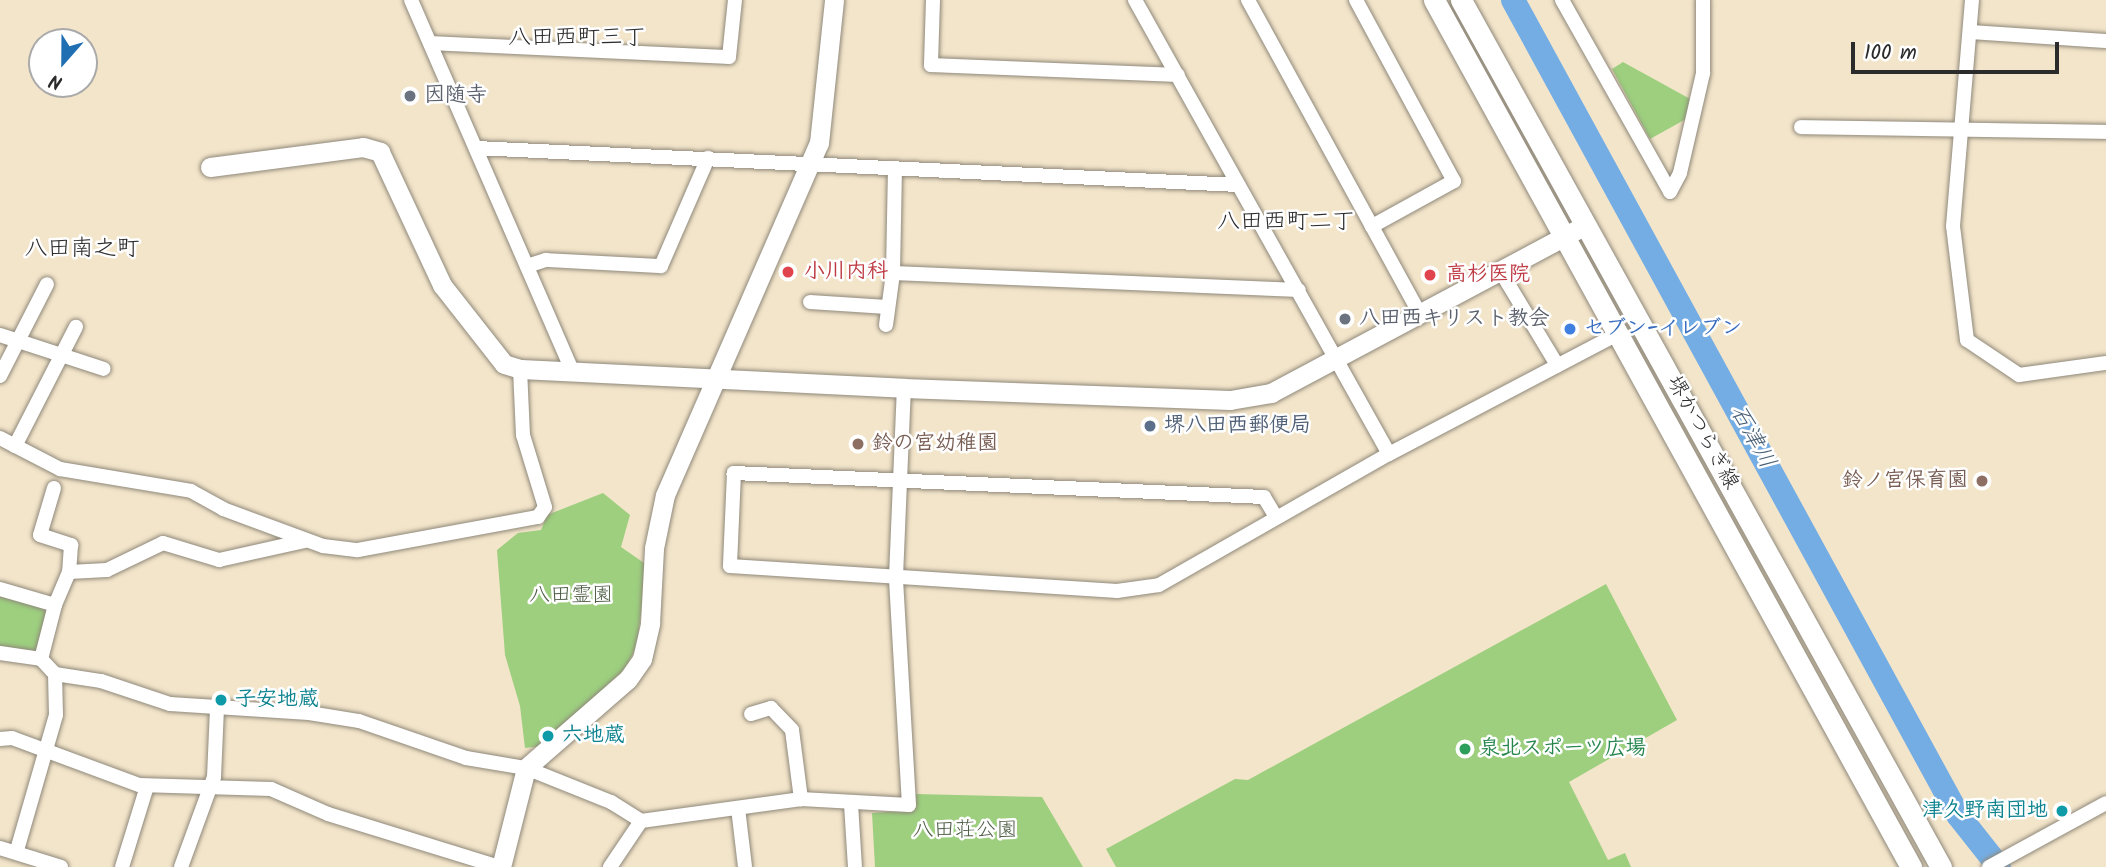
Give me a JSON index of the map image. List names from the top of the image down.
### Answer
{
  "streets": {
    "main road": ["堺かつらぎ線"]
  },
  "districts": ["八田西町三丁", "八田西町二丁", "八田南之町"],
  "water": ["石津川"],
  "parks": ["八田霊園", "八田荘公園"],
  "places": [
    "因随寺",
    "小川内科",
    "高杉医院",
    "八田西キリスト教会",
    "セブン-イレブン",
    "堺八田西郵便局",
    "鈴の宮幼稚園",
    "鈴ノ宮保育園",
    "子安地蔵",
    "六地蔵",
    "泉北スポーツ広場",
    "津久野南団地"
  ],
  "scale_bar": "100 m",
  "north": "bottom"
}
